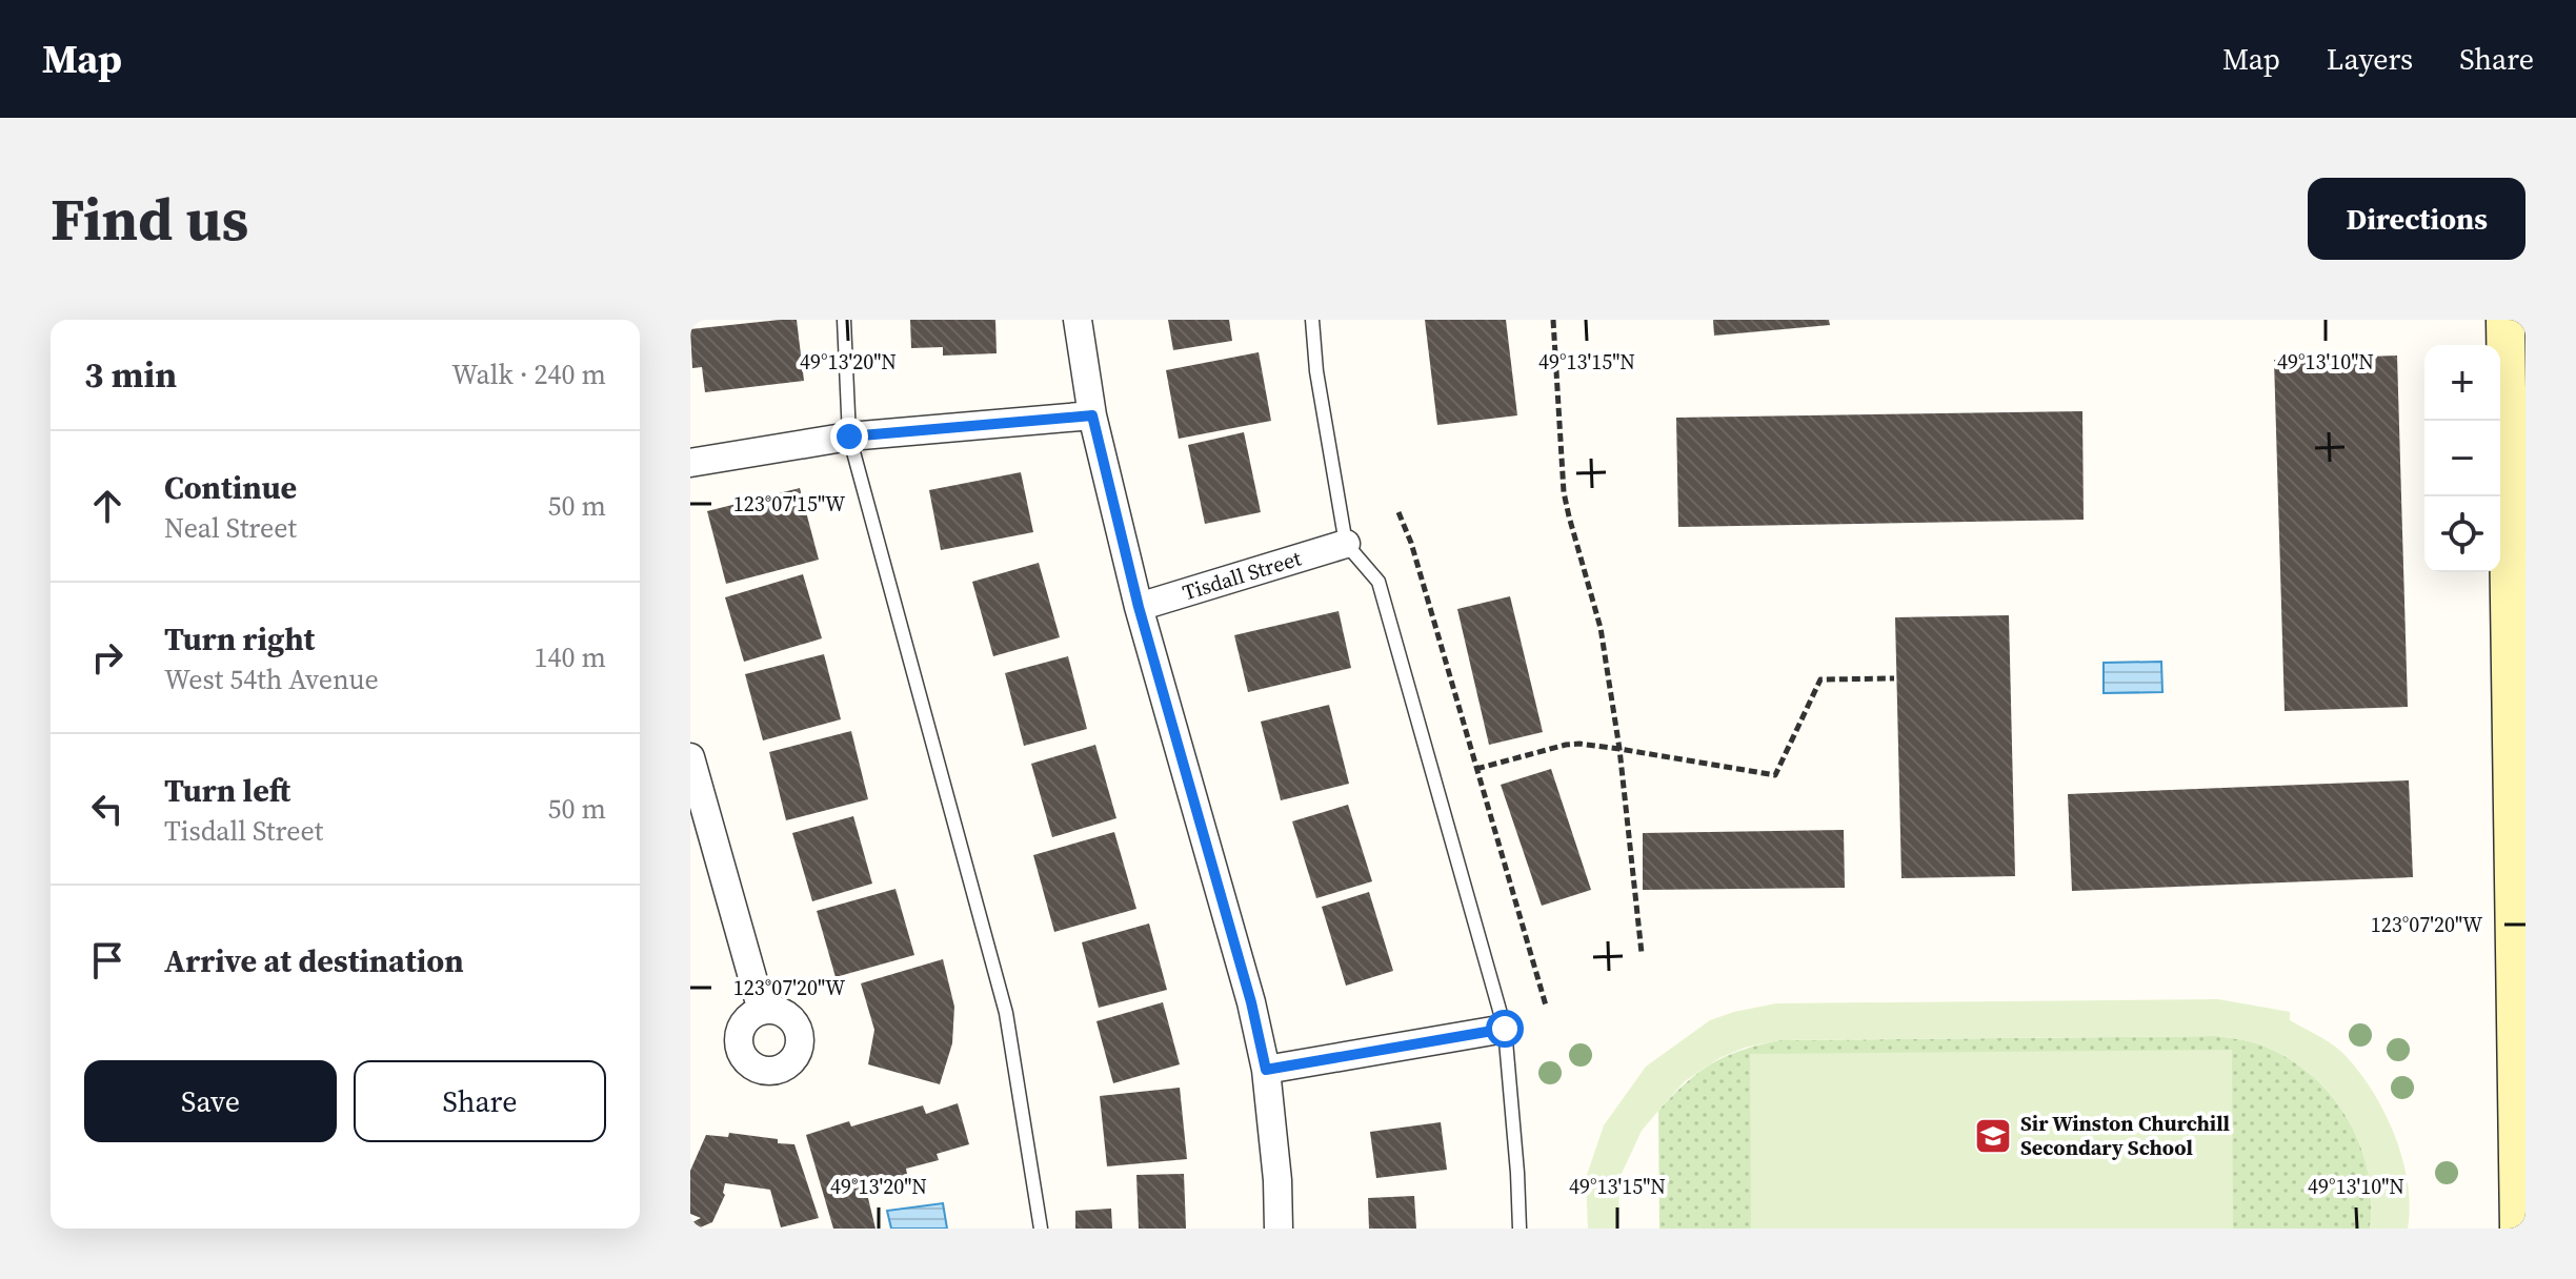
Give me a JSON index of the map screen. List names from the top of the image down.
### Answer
{
  "streets": {
    "street": ["Tisdall Street"]
  },
  "places": {
    "school or university": ["Sir Winston Churchill Secondary School"]
  },
  "page": {
    "header": "Map",
    "nav": ["Map", "Layers", "Share"],
    "buttons": [
      "Directions",
      ["Save", "Share"]
    ],
    "title": "Find us",
    "heading": ["3 min", "Walk · 240 m"],
    "map_buttons": ["+", "−"],
    "list": [
      ["Continue", "Neal Street", "50 m"],
      ["Turn right", "West 54th Avenue", "140 m"],
      ["Turn left", "Tisdall Street", "50 m"],
      "Arrive at destination"
    ]
  },
  "coordinates": [
    "49°13'20\"N",
    "49°13'15\"N",
    "49°13'10\"N",
    "123°07'15\"W",
    "123°07'20\"W"
  ]
}
